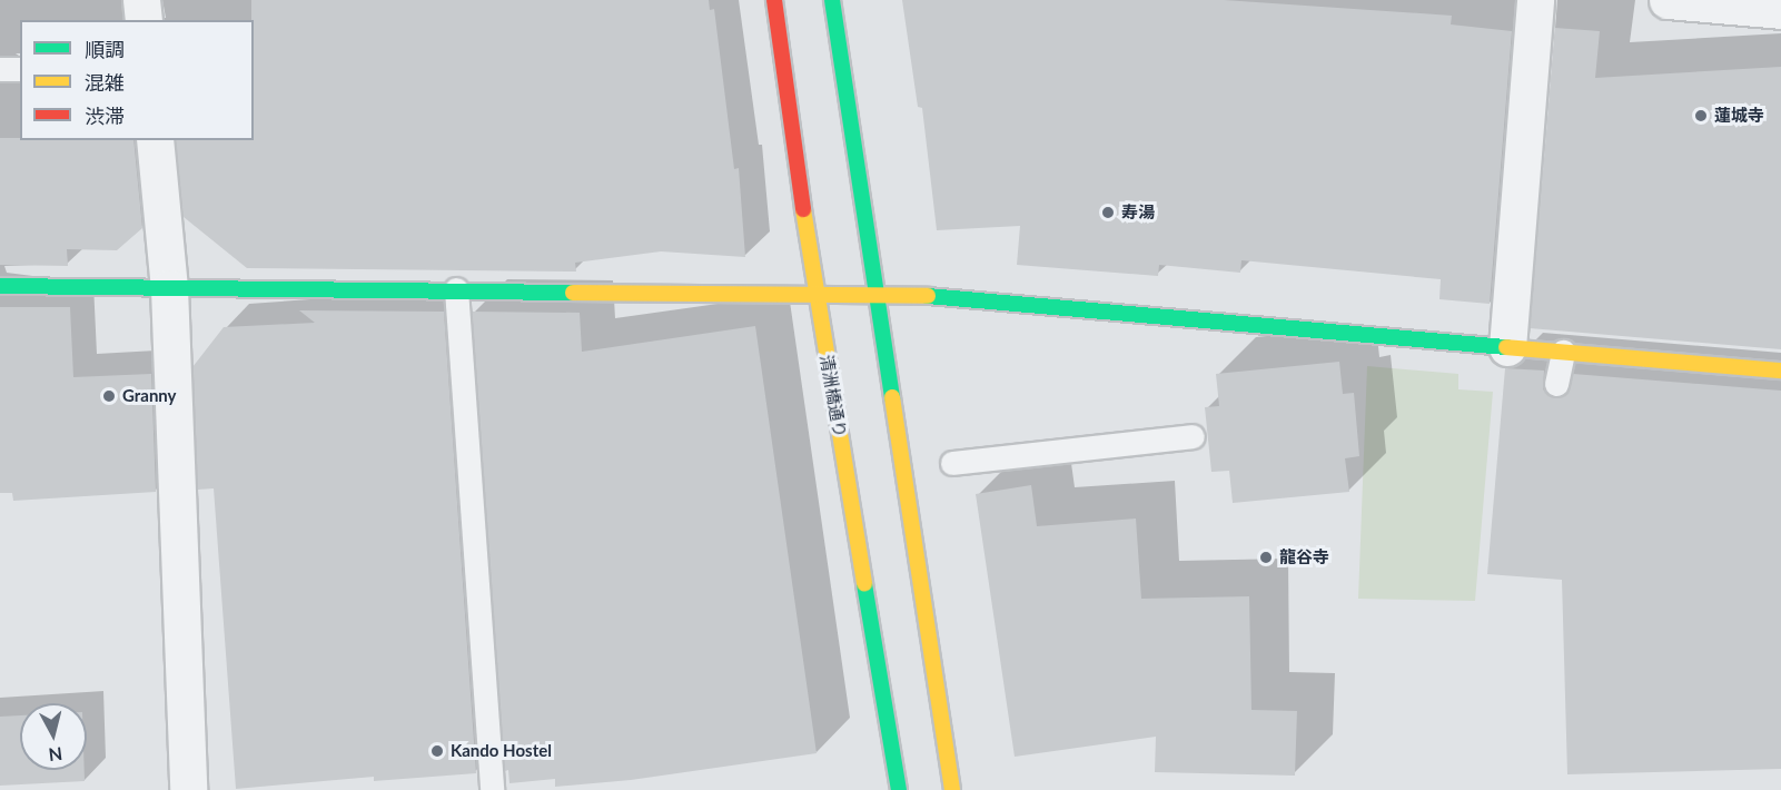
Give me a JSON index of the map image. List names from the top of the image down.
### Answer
{
  "streets": {
    "street": ["清洲橋通り"]
  },
  "places": [
    "蓮城寺",
    "寿湯",
    "Granny",
    "龍谷寺",
    "Kando Hostel"
  ],
  "legend": ["順調", "混雑", "渋滞"],
  "north": "bottom"
}
